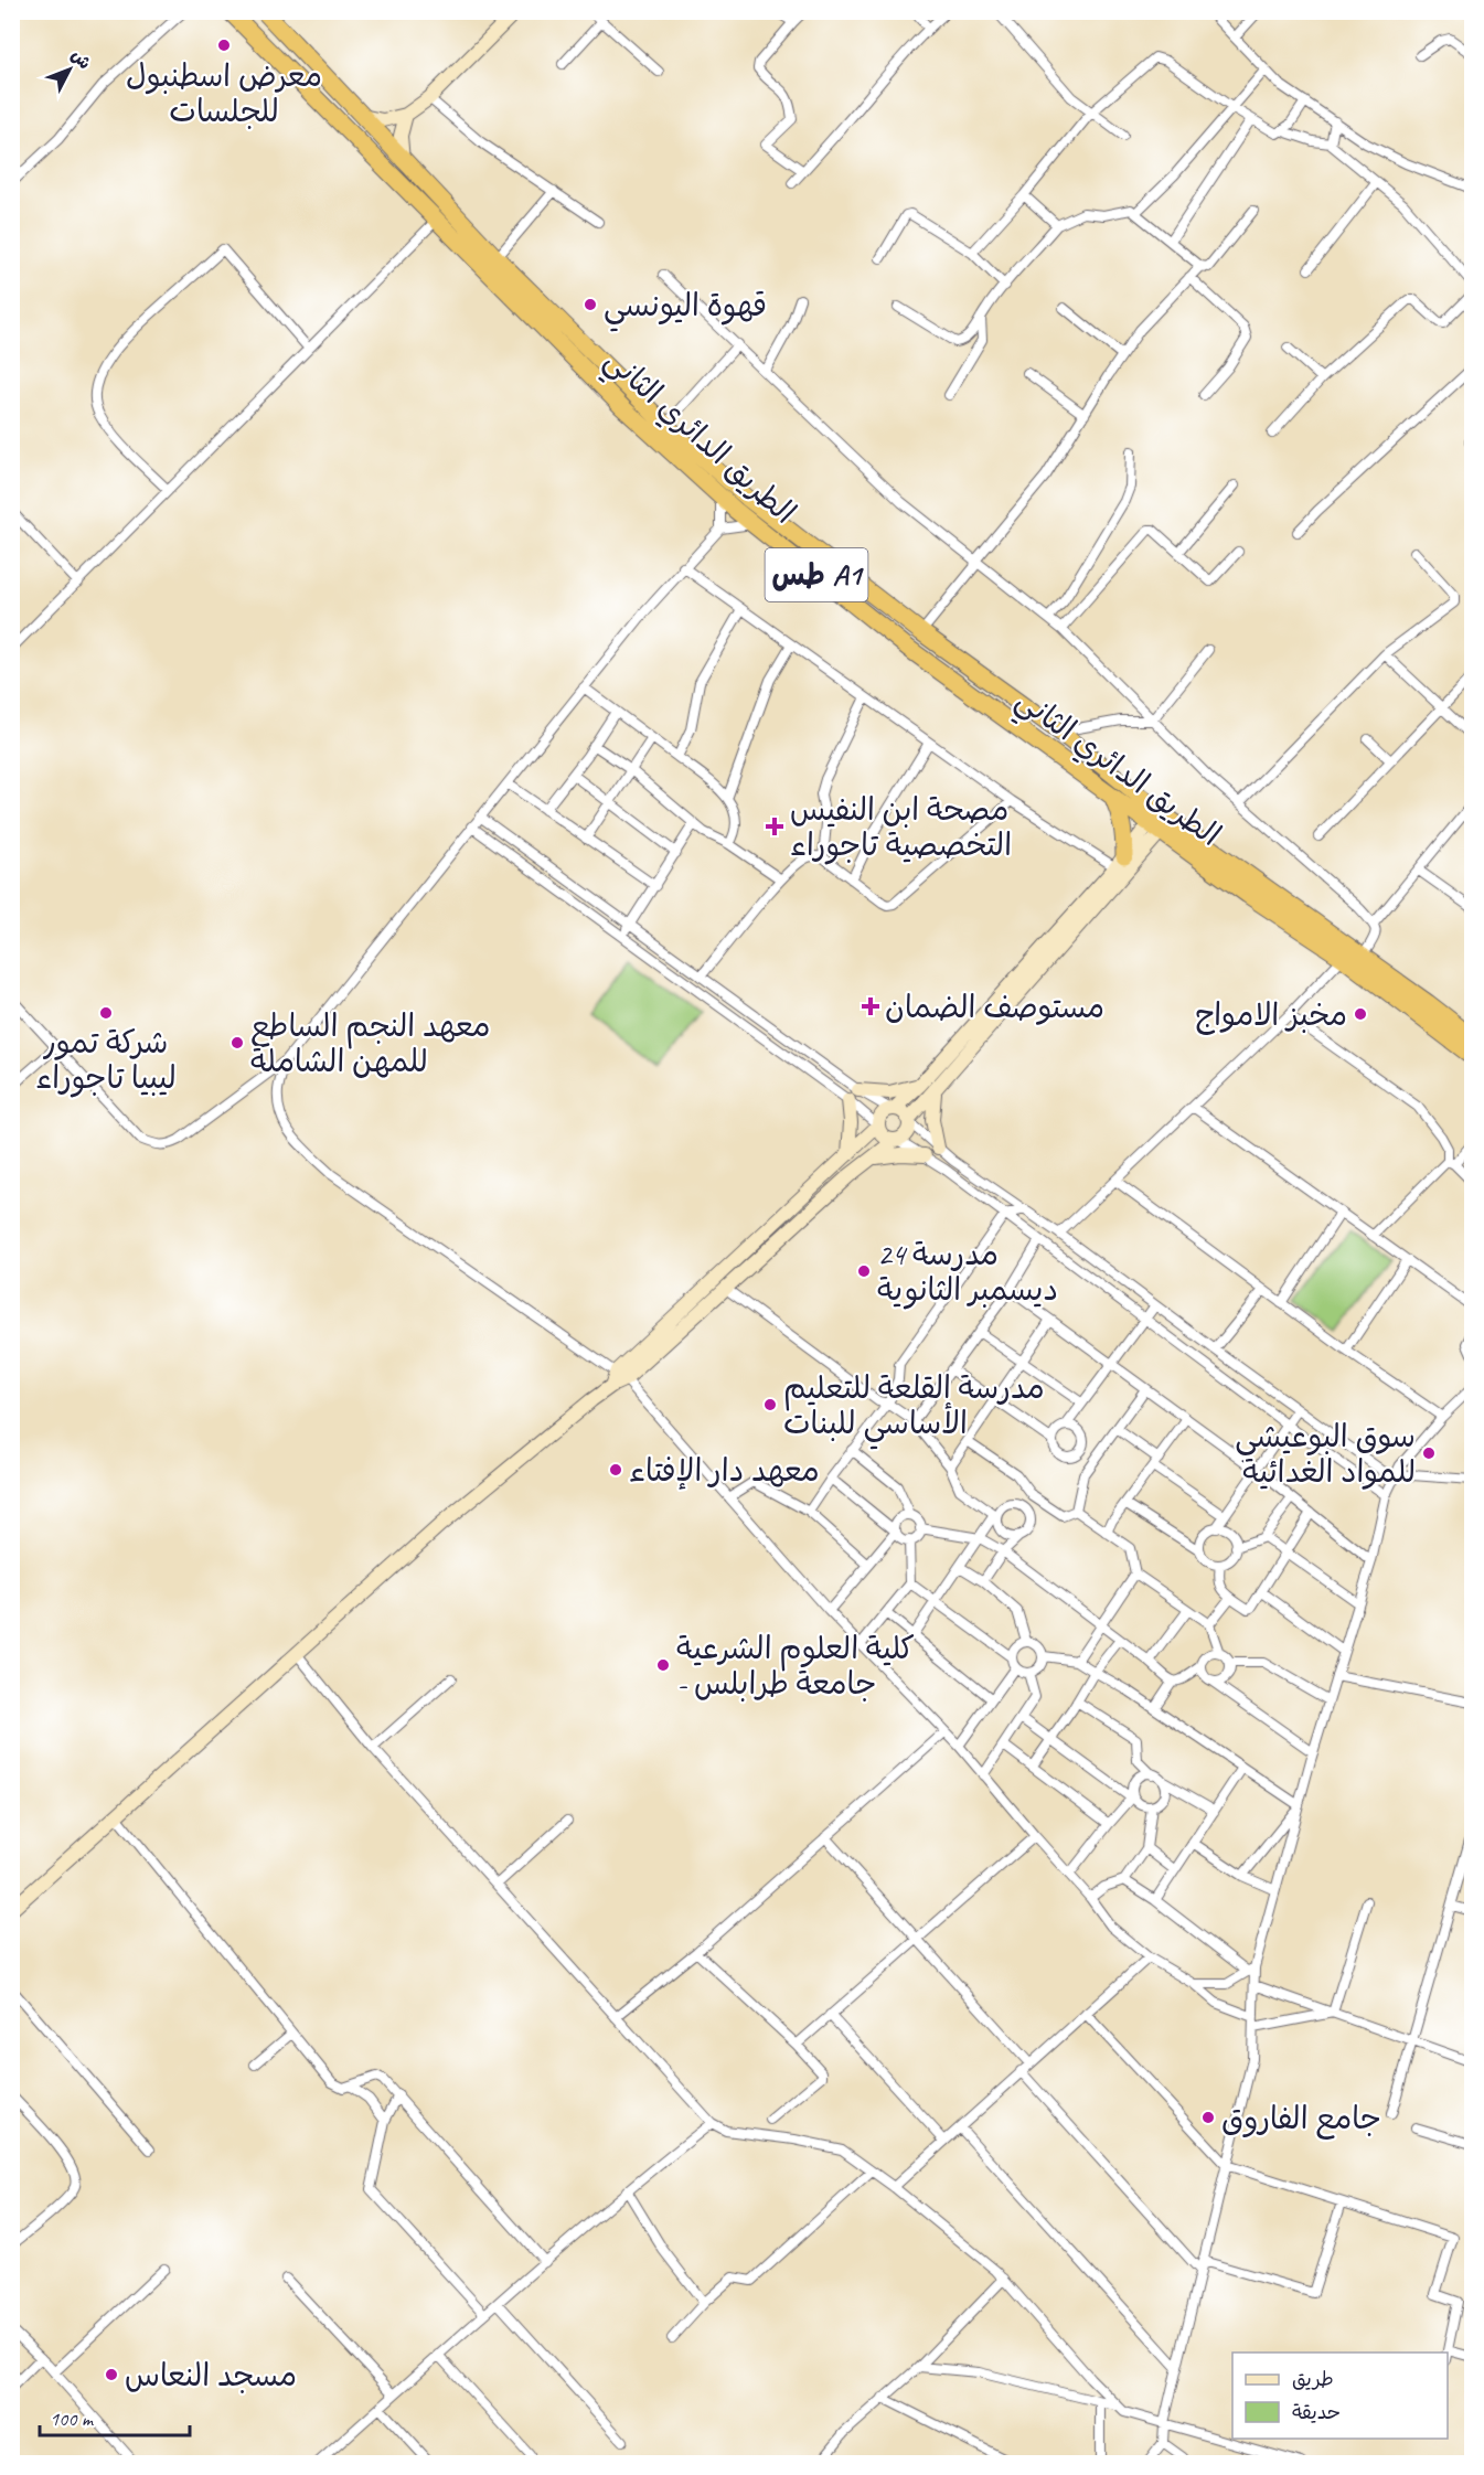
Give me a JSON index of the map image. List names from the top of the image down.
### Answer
{
  "streets": {
    "highway": ["الطريق الدائري الثاني", "طس A1"]
  },
  "places": {
    "other": [
      "معرض اسطنبول للجلسات",
      "قهوة اليونسي",
      "شركة تمور ليبيا تاجوراء",
      "مخبز الامواج",
      "معهد النجم الساطع للمهن الشاملة",
      "مدرسة 24 ديسمبر الثانوية",
      "مدرسة القلعة للتعليم الأساسي للبنات",
      "سوق البوعيشي للمواد الغدائية",
      "معهد دار الإفتاء",
      "كلية العلوم الشرعية - جامعة طرابلس",
      "جامع الفاروق",
      "مسجد النعاس"
    ],
    "health": ["مصحة ابن النفيس التخصصية تاجوراء", "مستوصف الضمان"]
  },
  "legend": ["طريق", "حديقة"],
  "scale_bar": "100 m",
  "north": "top right"
}
